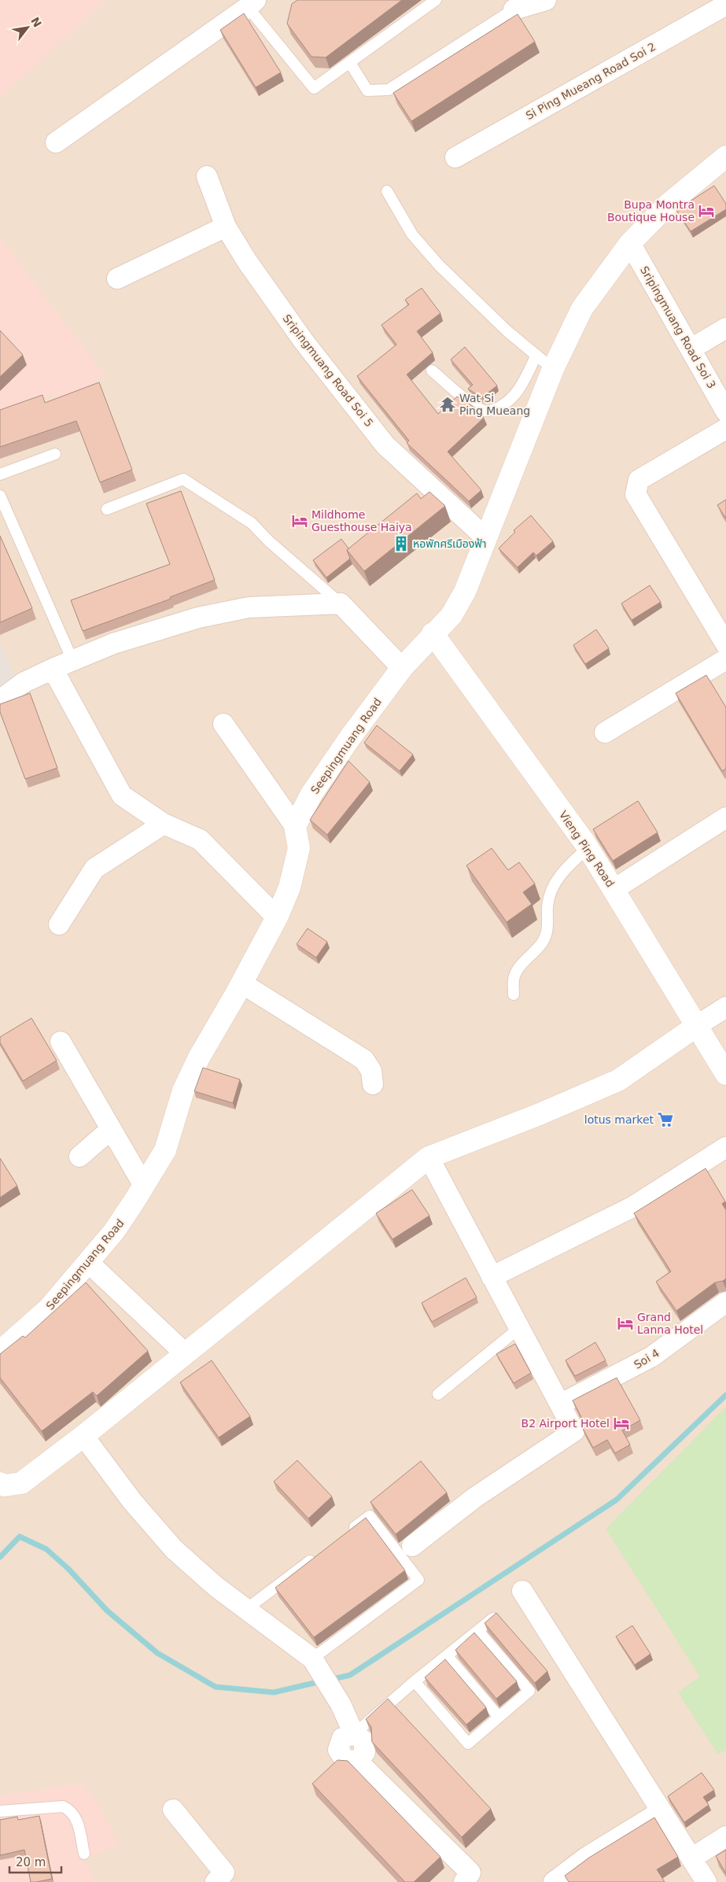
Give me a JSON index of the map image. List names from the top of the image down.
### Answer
{
  "streets": {
    "street": [
      "Si Ping Mueang Road Soi 2",
      "Sripingmuang Road Soi 3",
      "Sripingmuang Road Soi 5",
      "Seepingmuang Road",
      "Vieng Ping Road",
      "Soi 4"
    ]
  },
  "crossings": [
    ["Sripingmuang Road Soi 3", "Seepingmuang Road"],
    ["Sripingmuang Road Soi 5", "Seepingmuang Road"],
    ["Seepingmuang Road", "Vieng Ping Road"]
  ],
  "places": {
    "hotel": [
      "Bupa Montra Boutique House",
      "Mildhome Guesthouse Haiya",
      "Grand Lanna Hotel",
      "B2 Airport Hotel"
    ],
    "temple": ["Wat Si Ping Mueang"],
    "building": ["หอพักศรีเมืองฟ้า"],
    "supermarket": ["lotus market"]
  },
  "scale_bar": "20 m",
  "north": "top right"
}
